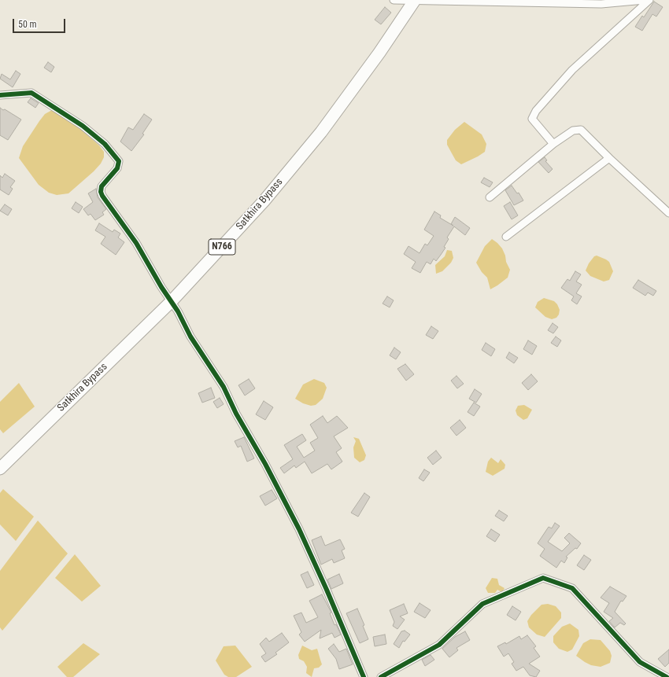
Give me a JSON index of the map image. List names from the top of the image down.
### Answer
{
  "streets": {
    "highway": ["Satkhira Bypass", "N766"]
  },
  "scale_bar": "50 m"
}
